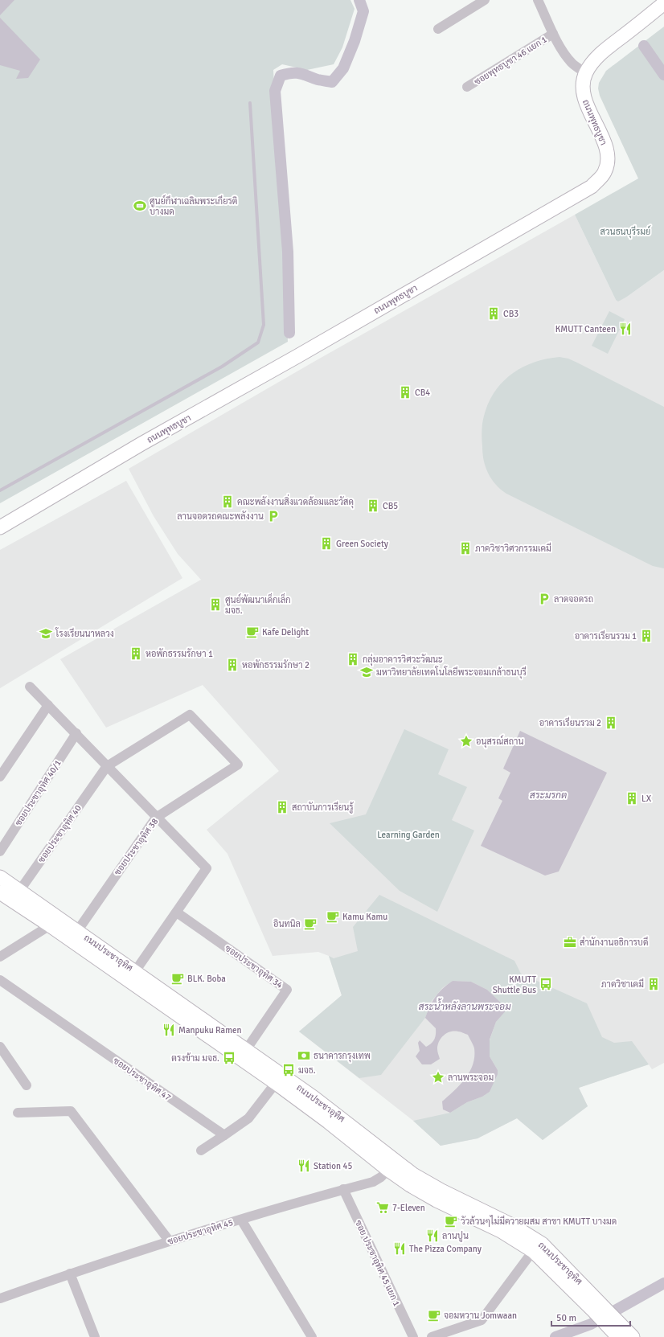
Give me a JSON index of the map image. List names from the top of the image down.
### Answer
{
  "streets": {
    "main road": ["ถนนพุทธบูชา", "ถนนประชาอุทิศ"],
    "street": [
      "ซอยพุทธบูชา 46 แยก 1",
      "ซอยประชาอุทิศ 40/1",
      "ซอยประชาอุทิศ 40",
      "ซอยประชาอุทิศ 38",
      "ซอยประชาอุทิศ 34",
      "ซอยประชาอุทิศ 47",
      "ซอยประชาอุทิศ 45",
      "ซอย ประชาอุทิศ 45 แยก 1"
    ]
  },
  "crossings": [
    ["ซอยประชาอุทิศ 40", "ซอยประชาอุทิศ 38"],
    ["ซอยประชาอุทิศ 40", "ถนนประชาอุทิศ"],
    ["ซอยประชาอุทิศ 38", "ถนนประชาอุทิศ"],
    ["ถนนประชาอุทิศ", "ซอยประชาอุทิศ 34"],
    ["ถนนประชาอุทิศ", "ซอยประชาอุทิศ 45"],
    ["ซอยประชาอุทิศ 45", "ซอย ประชาอุทิศ 45 แยก 1"]
  ],
  "water": ["สระมรกต", "สระน้ำหลังลานพระจอม"],
  "parks": ["สวนธนบุรีรมย์", "Learning Garden"],
  "places": {
    "sports": ["ศูนย์กีฬาเฉลิมพระเกียรติ บางมด"],
    "building": [
      "CB3",
      "CB4",
      "คณะพลังงานสิ่งแวดล้อมและวัสดุ",
      "CB5",
      "Green Society",
      "ภาควิชาวิศวกรรมเคมี",
      "ศูนย์พัฒนาเด็กเล็ก มจธ.",
      "อาคารเรียนรวม 1",
      "หอพักธรรมรักษา 1",
      "กลุ่มอาคารวิศวะวัฒนะ",
      "หอพักธรรมรักษา 2",
      "อาคารเรียนรวม 2",
      "LX",
      "สถาบันการเรียนรู้",
      "ภาควิชาเคมี"
    ],
    "restaurant": [
      "KMUTT Canteen",
      "Manpuku Ramen",
      "Station 45",
      "ลานปูน",
      "The Pizza Company"
    ],
    "parking": ["ลานจอดรถคณะพลังงาน", "ลาดจอดรถ"],
    "cafe": [
      "Kafe Delight",
      "Kamu Kamu",
      "อินทนิล",
      "BLK. Boba",
      "วัวล้วนๆไม่มีควายผสม สาขา KMUTT บางมด",
      "จอมหวาน Jomwaan"
    ],
    "school or university": ["โรงเรียนนาหลวง", "มหาวิทยาลัยเทคโนโลยีพระจอมเกล้าธนบุรี"],
    "place": ["อนุสรณ์สถาน", "ลานพระจอม"],
    "office": ["สำนักงานอธิการบดี"],
    "bus stop": ["KMUTT Shuttle Bus", "ตรงข้าม มจธ.", "มจธ."],
    "bank": ["ธนาคารกรุงเทพ"],
    "supermarket": ["7-Eleven"]
  },
  "scale_bar": "50 m"
}
